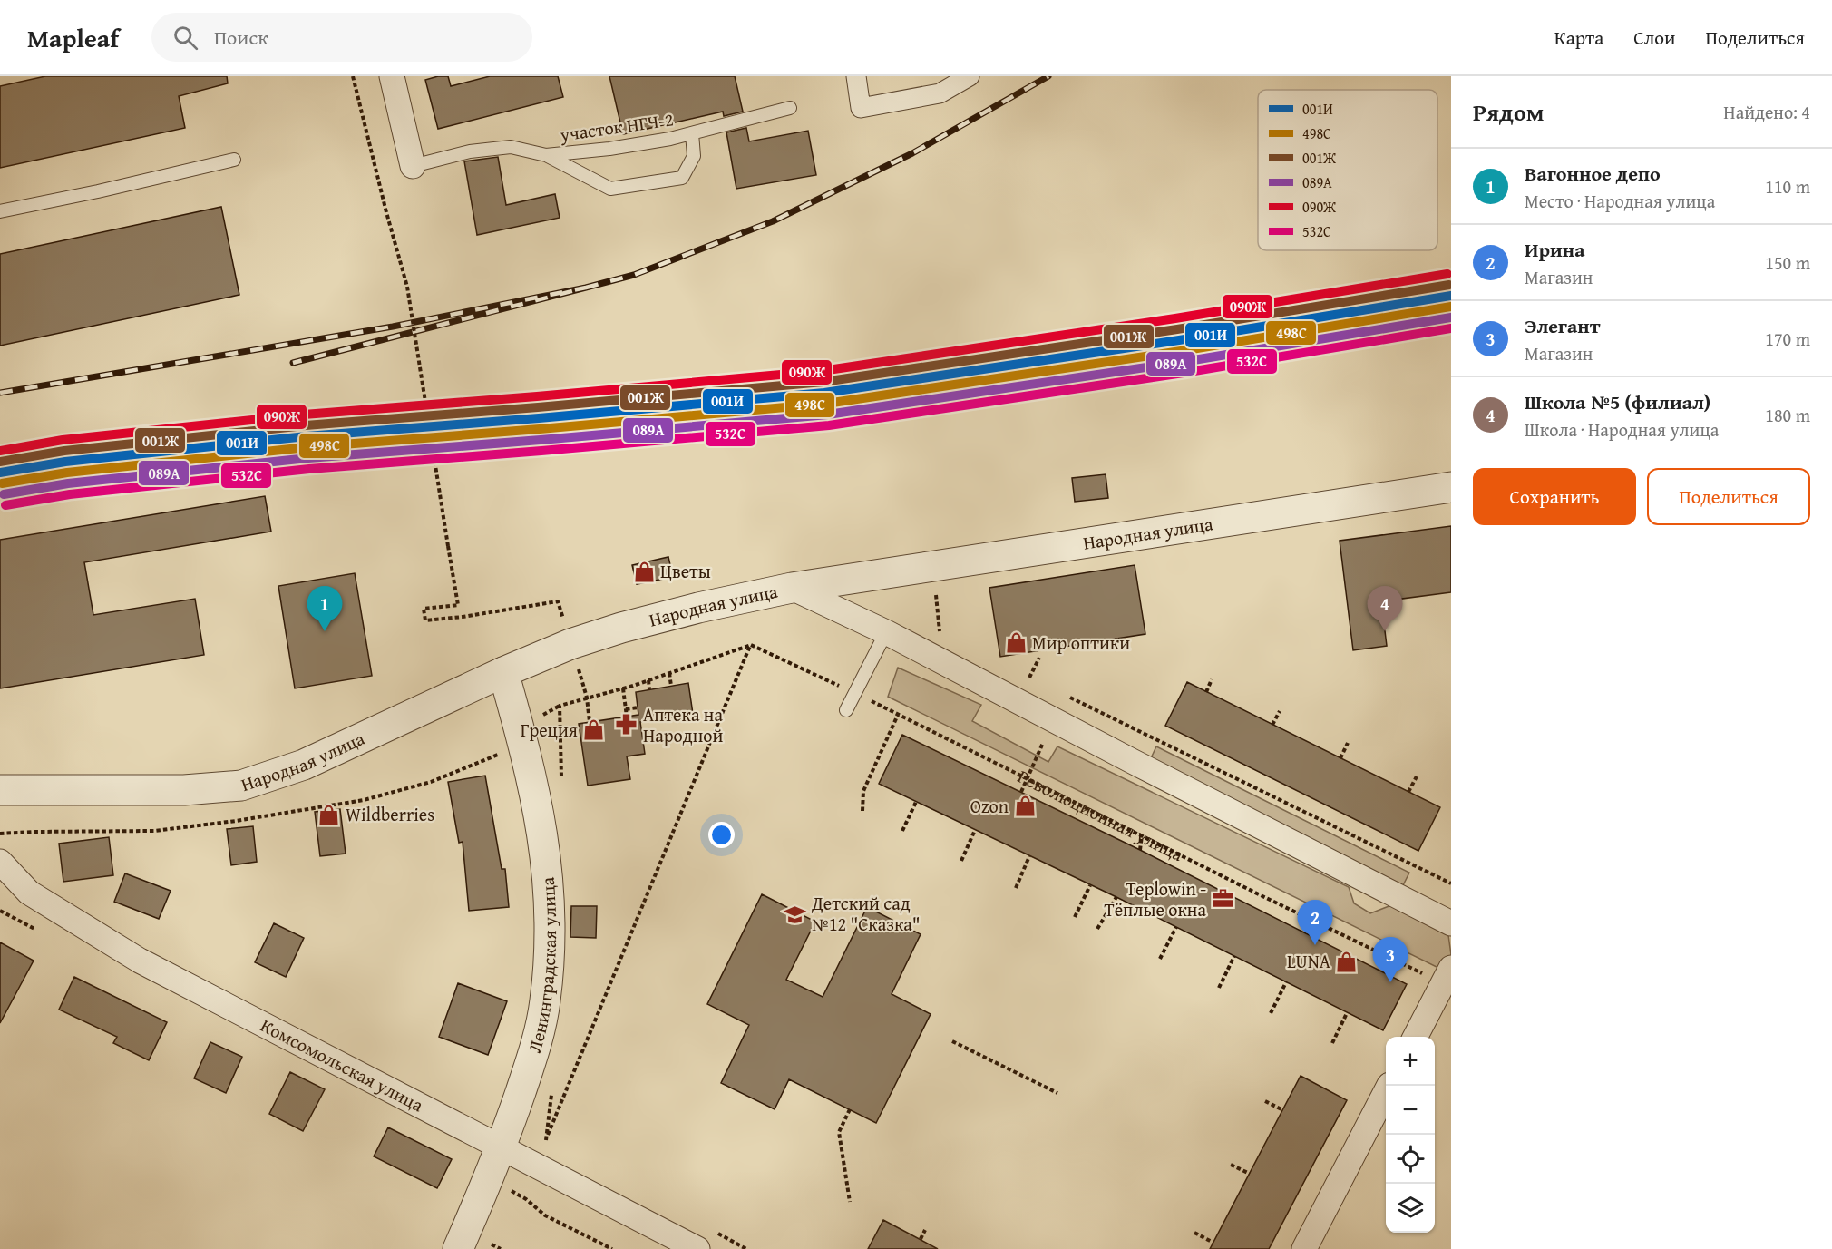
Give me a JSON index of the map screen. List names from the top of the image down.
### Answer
{
  "streets": {
    "street": ["Народная улица", "Ленинградская улица", "Комсомольская улица"],
    "lane": ["участок НГЧ-2"],
    "path": ["Революционная улица"]
  },
  "crossings": [
    ["Народная улица", "Ленинградская улица"],
    ["Ленинградская улица", "Комсомольская улица"]
  ],
  "places": {
    "shop": [
      "Цветы",
      "Мир оптики",
      "Греция",
      "Ozon",
      "Wildberries",
      "LUNA"
    ],
    "pharmacy": ["Аптека на Народной"],
    "office": ["Teplowin - Тёплые окна"],
    "school or university": ["Детский сад №12 \"Сказка\""]
  },
  "lines": [
    "transit line 090Ж",
    "transit line 001Ж",
    "transit line 001И",
    "transit line 498С",
    "transit line 089А",
    "transit line 532С"
  ],
  "legend": [
    "001И",
    "498С",
    "001Ж",
    "089А",
    "090Ж",
    "532С"
  ],
  "page": {
    "header": "Mapleaf",
    "search": "Поиск",
    "nav": ["Карта", "Слои", "Поделиться"],
    "heading": ["Рядом", "Найдено: 4"],
    "list": [
      {
        "mark": "1",
        "name": "Вагонное депо",
        "note": "Место · Народная улица",
        "value": "110 m"
      },
      {
        "mark": "2",
        "name": "Ирина",
        "note": "Магазин",
        "value": "150 m"
      },
      {
        "mark": "3",
        "name": "Элегант",
        "note": "Магазин",
        "value": "170 m"
      },
      {
        "mark": "4",
        "name": "Школа №5 (филиал)",
        "note": "Школа · Народная улица",
        "value": "180 m"
      }
    ],
    "buttons": ["Сохранить", "Поделиться"],
    "pins": [
      "1",
      "4",
      "2",
      "3"
    ],
    "map_buttons": ["+", "−"]
  }
}
